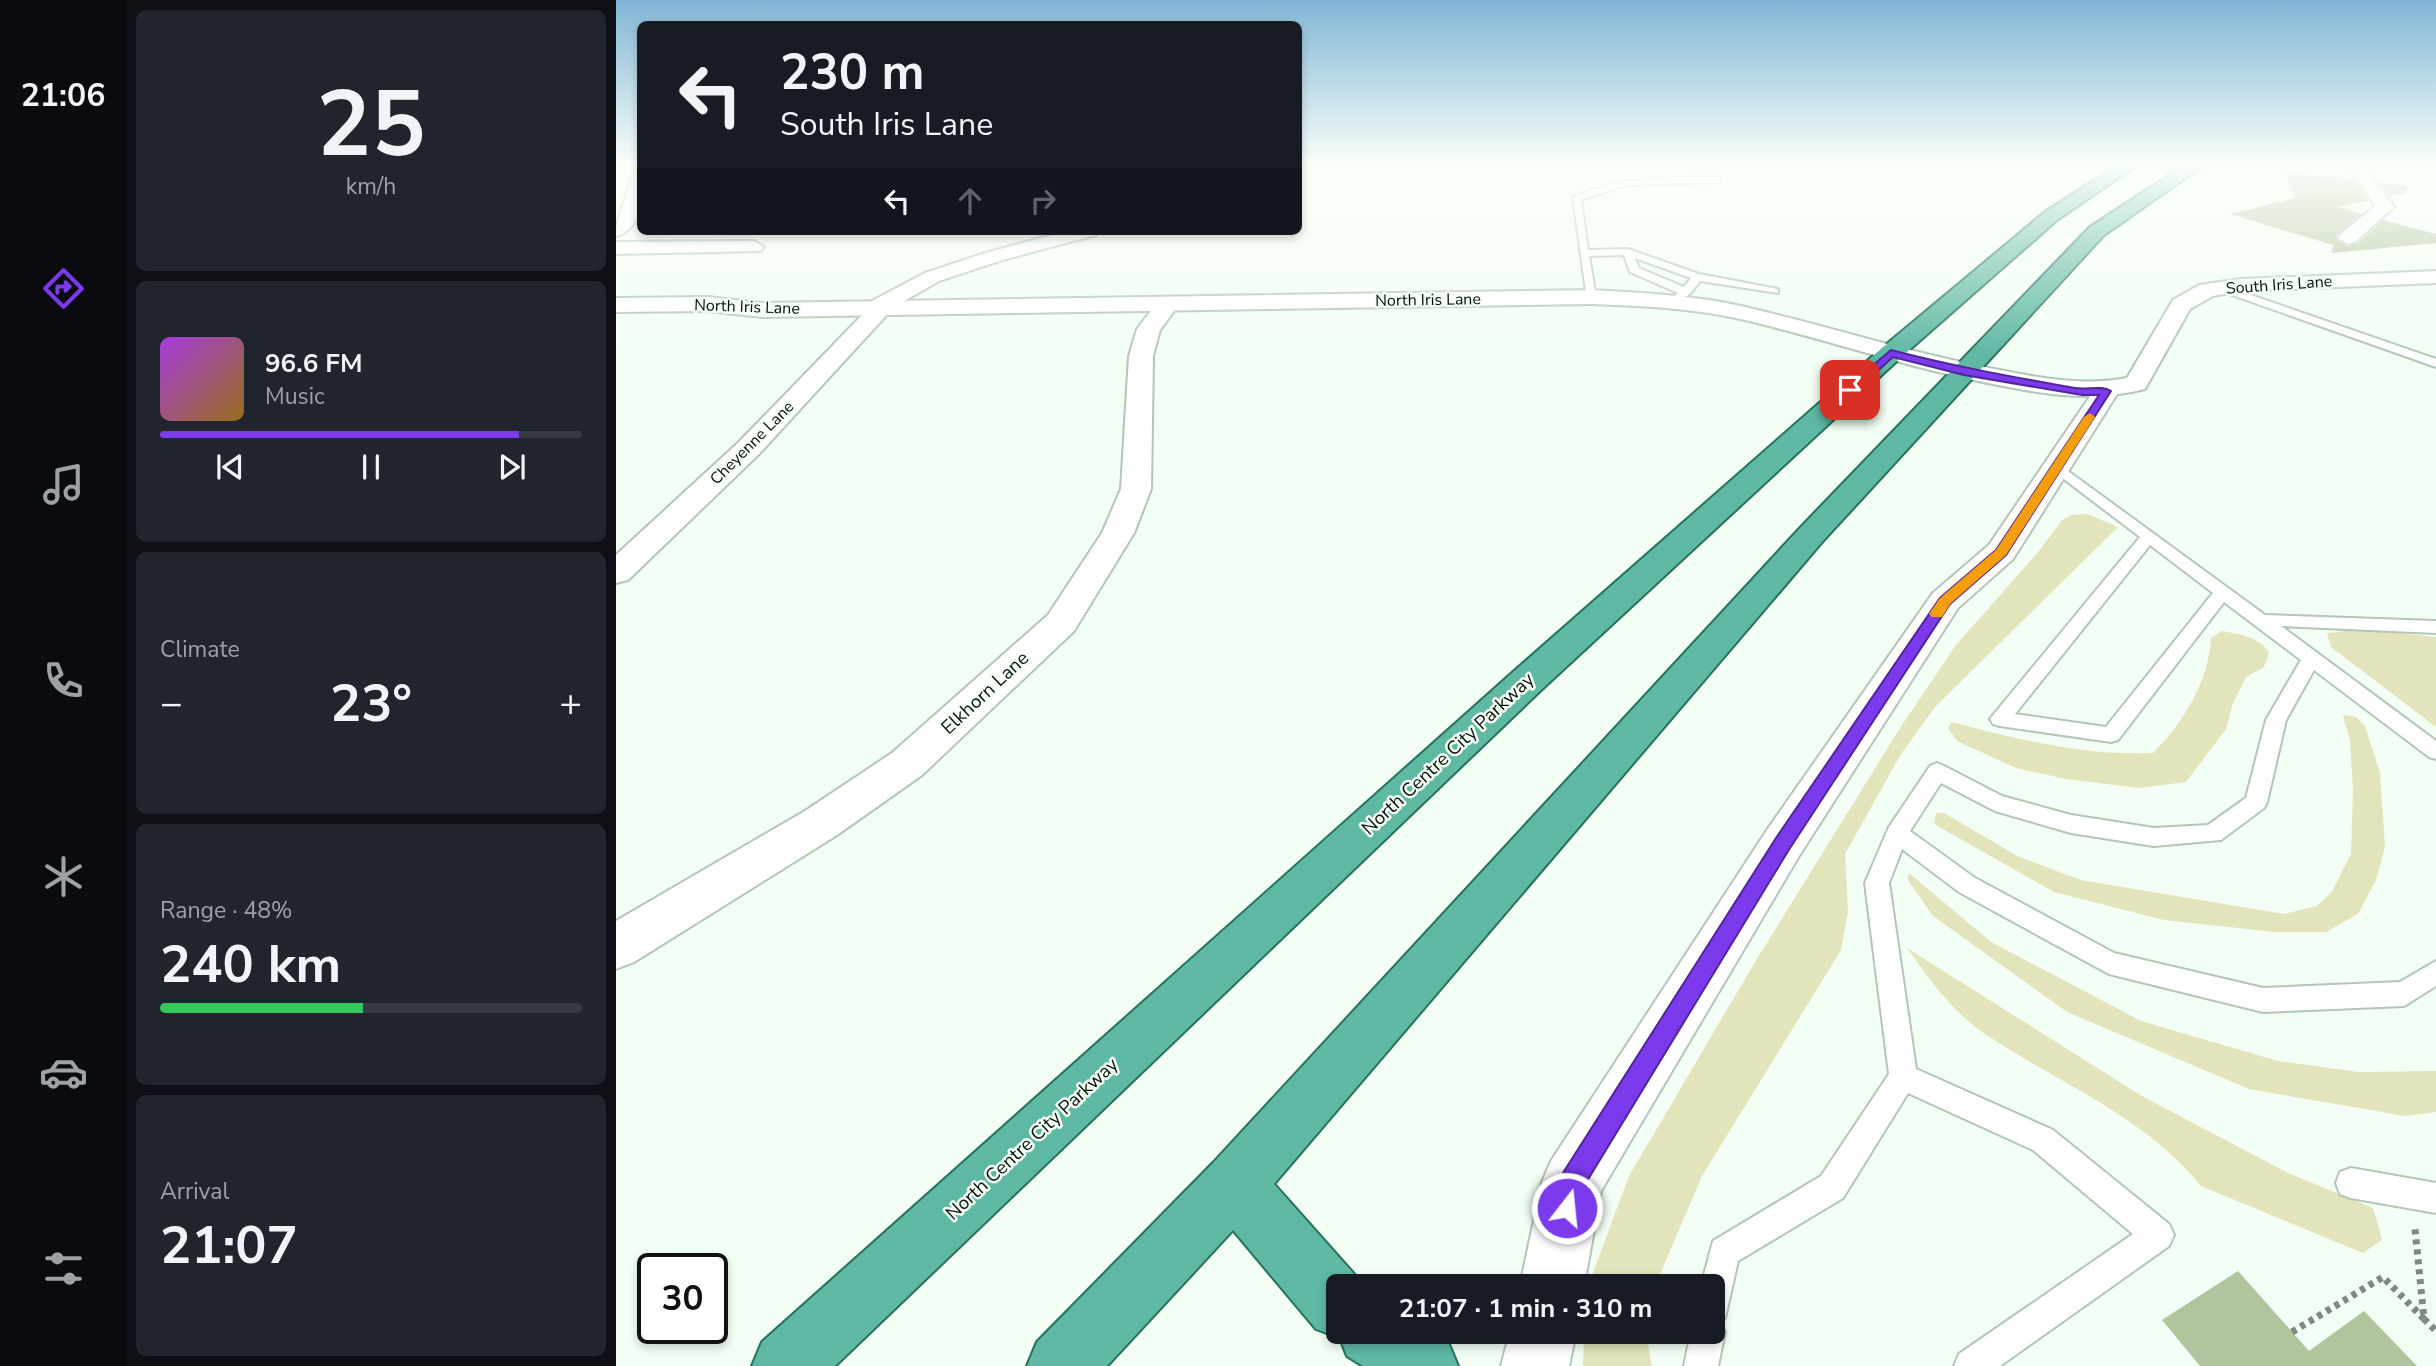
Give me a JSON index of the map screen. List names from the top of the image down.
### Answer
{
  "streets": {
    "highway": ["North Centre City Parkway"],
    "street": [
      "South Iris Lane",
      "North Iris Lane",
      "Cheyenne Lane",
      "Elkhorn Lane"
    ]
  },
  "crossings": [
    ["South Iris Lane", "North Iris Lane"],
    ["North Iris Lane", "Cheyenne Lane"],
    ["North Iris Lane", "Elkhorn Lane"],
    ["North Iris Lane", "North Centre City Parkway"]
  ],
  "page": {
    "tabs": "21:06",
    "tile": [
      ["25", "km/h"],
      "Climate",
      ["Range · 48%", "240 km"],
      ["Arrival", "21:07"]
    ],
    "turn": ["230 m", "South Iris Lane"],
    "song": ["96.6 FM", "Music"],
    "heat": ["−", "23°", "+"],
    "limit": "30",
    "trip": "21:07 · 1 min · 310 m"
  }
}
